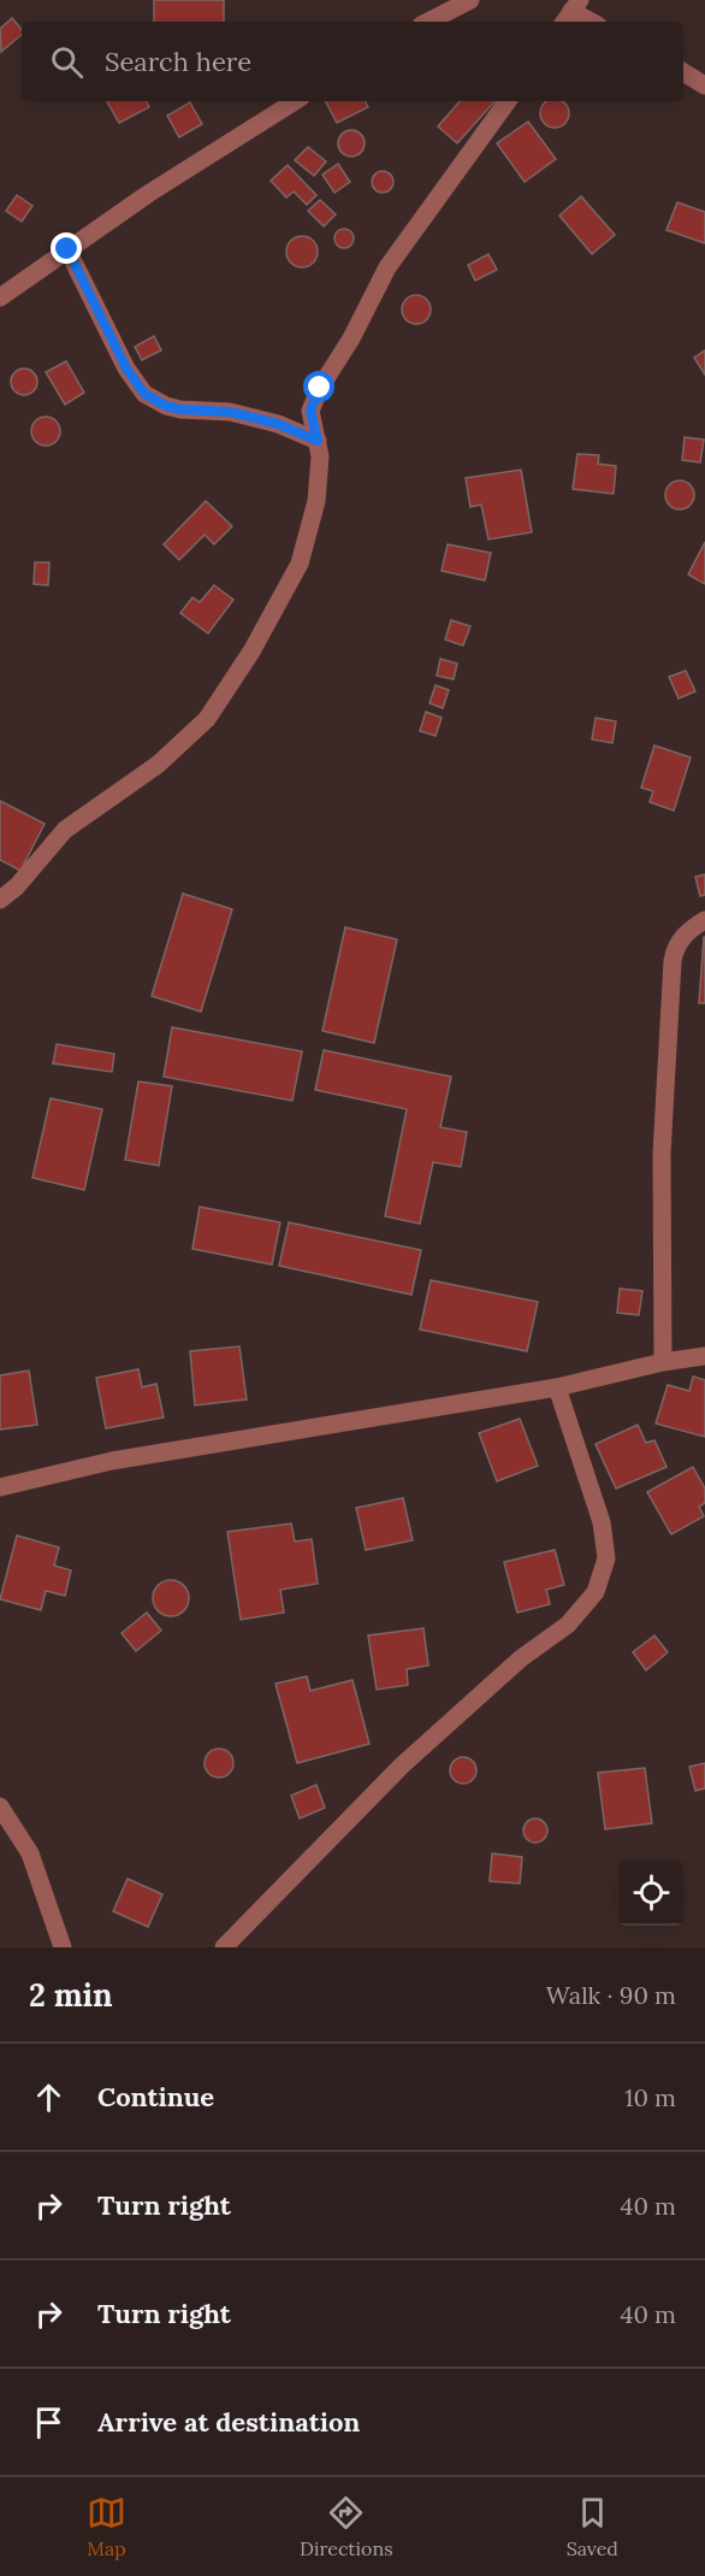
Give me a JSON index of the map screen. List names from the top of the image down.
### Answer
{
  "page": {
    "search": "Search here",
    "heading": ["2 min", "Walk · 90 m"],
    "list": [
      ["Continue", "10 m"],
      ["Turn right", "40 m"],
      ["Turn right", "40 m"],
      "Arrive at destination"
    ],
    "nav": ["Map", "Directions", "Saved"]
  }
}
